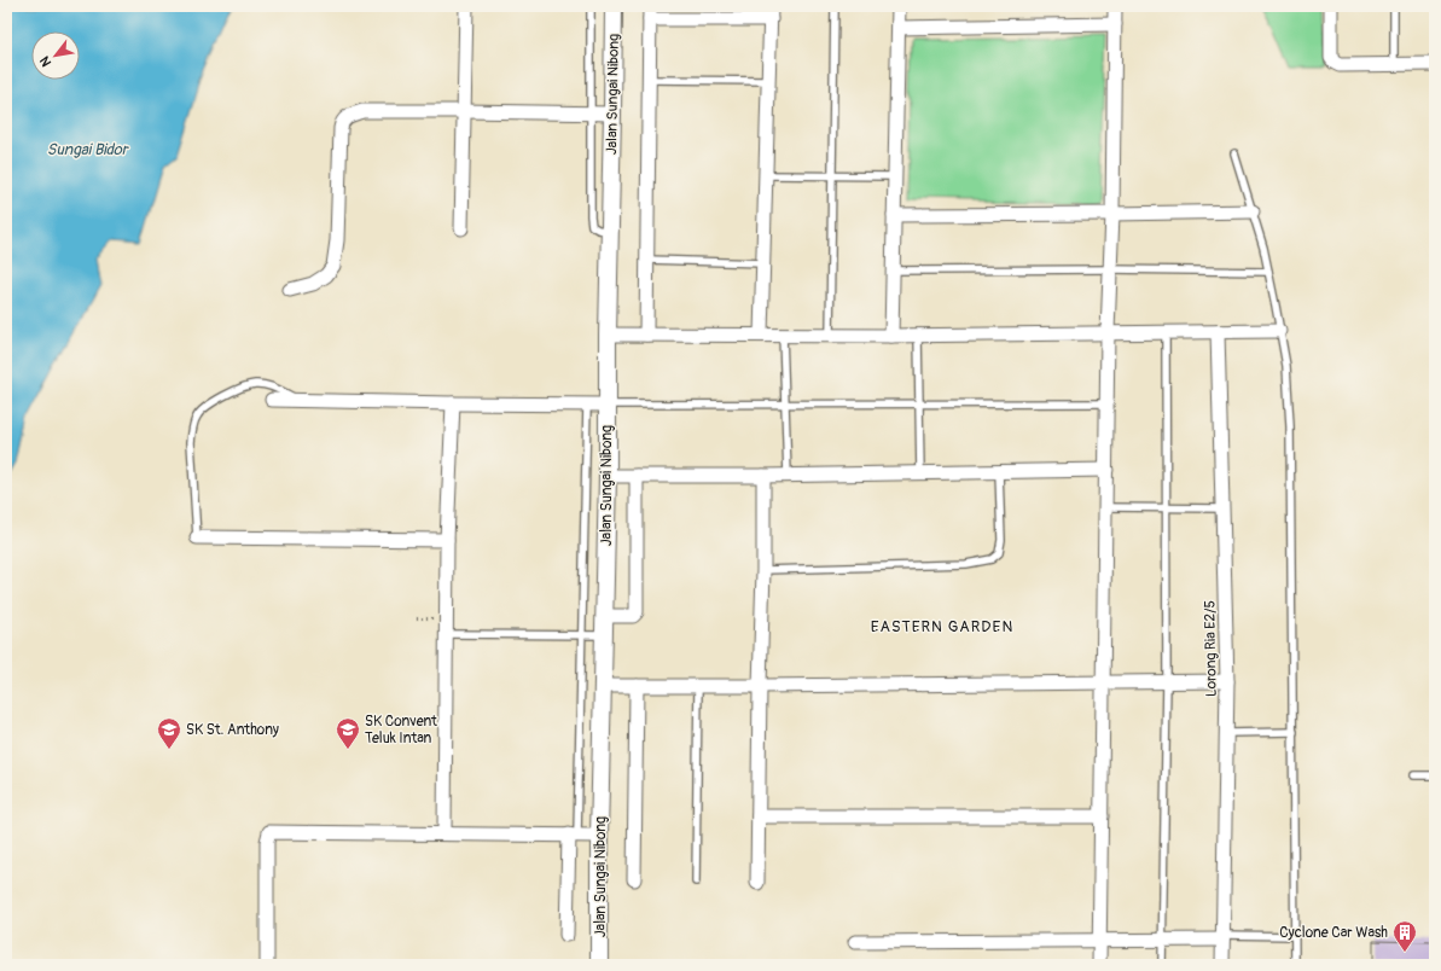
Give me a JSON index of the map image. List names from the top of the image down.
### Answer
{
  "streets": {
    "street": ["Jalan Sungai Nibong", "Lorong Ria E2/5"]
  },
  "districts": ["EASTERN GARDEN"],
  "water": ["Sungai Bidor"],
  "places": {
    "school or university": ["SK St. Anthony", "SK Convent Teluk Intan"],
    "building": ["Cyclone Car Wash"]
  },
  "north": "bottom left"
}
